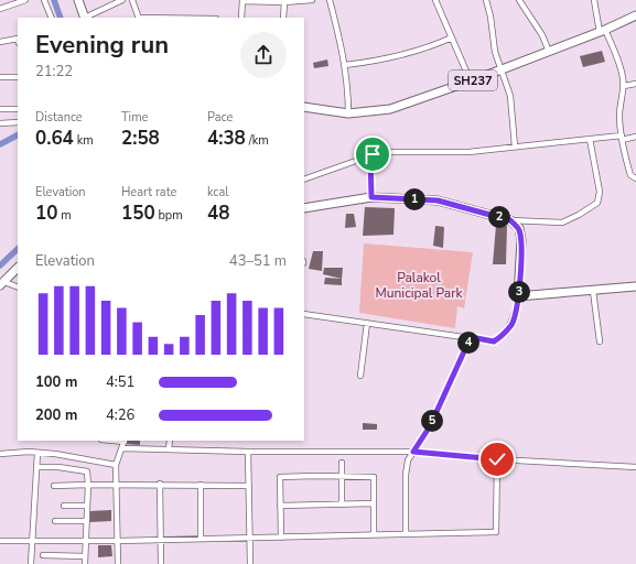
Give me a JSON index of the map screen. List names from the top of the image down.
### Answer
{
  "streets": {
    "street": ["SH237"]
  },
  "parks": ["Palakol Municipal Park"],
  "page": {
    "heading": ["Evening run", "21:22"],
    "stats": [
      ["Distance", "0.64 km"],
      ["Time", "2:58"],
      ["Pace", "4:38 /km"],
      ["Elevation", "10 m"],
      ["Heart rate", "150 bpm"],
      ["kcal", "48"]
    ],
    "pins": [
      "1",
      "2",
      "3",
      "4",
      "5"
    ],
    "chart": ["Elevation", "43–51 m"],
    "list": [
      {
        "name": "100 m",
        "note": "4:51"
      },
      {
        "name": "200 m",
        "note": "4:26"
      }
    ]
  }
}
